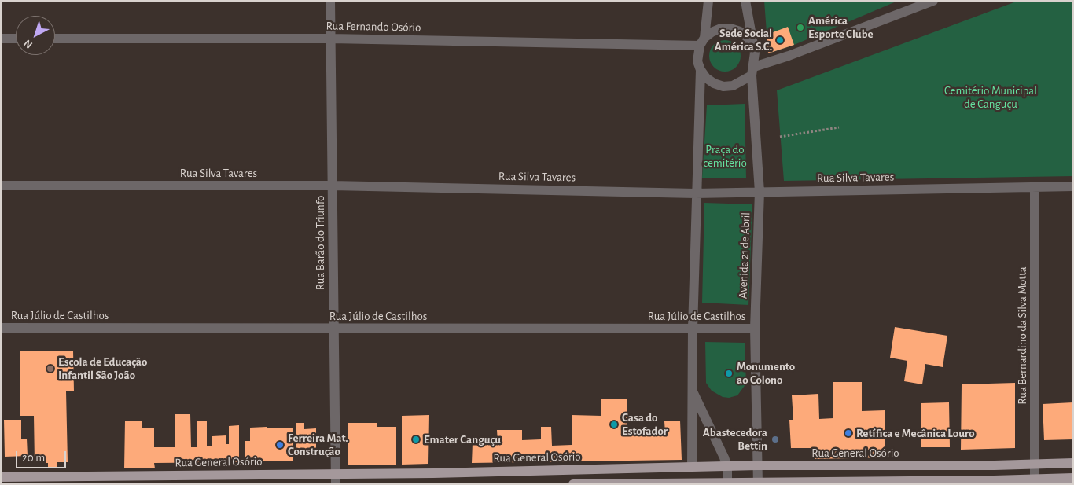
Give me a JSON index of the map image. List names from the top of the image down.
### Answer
{
  "streets": {
    "main road": ["Rua General Osório"],
    "street": [
      "Rua Fernando Osório",
      "Rua Silva Tavares",
      "Rua Barão do Triunfo",
      "Avenida 21 de Abril",
      "Rua Júlio de Castilhos",
      "Rua Bernardino da Silva Motta"
    ]
  },
  "crossings": [
    ["Rua Fernando Osório", "Rua Barão do Triunfo"],
    ["Rua Fernando Osório", "Avenida 21 de Abril"],
    ["Rua Silva Tavares", "Rua Barão do Triunfo"],
    ["Rua Silva Tavares", "Avenida 21 de Abril"],
    ["Rua Silva Tavares", "Rua Bernardino da Silva Motta"],
    ["Rua Barão do Triunfo", "Rua Júlio de Castilhos"],
    ["Rua Barão do Triunfo", "Rua General Osório"],
    ["Avenida 21 de Abril", "Rua Júlio de Castilhos"],
    ["Avenida 21 de Abril", "Rua General Osório"],
    ["Rua Bernardino da Silva Motta", "Rua General Osório"]
  ],
  "parks": ["Cemitério Municipal de Canguçu", "Praça do cemitério"],
  "places": [
    "América Esporte Clube",
    "Sede Social América S.C.",
    "Escola de Educação Infantil São João",
    "Monumento ao Colono",
    "Casa do Estofador",
    "Retífica e Mecânica Louro",
    "Emater Canguçu",
    "Abastecedora Bettin",
    "Ferreira Mat. Construção"
  ],
  "scale_bar": "20 m",
  "north": "bottom left"
}
